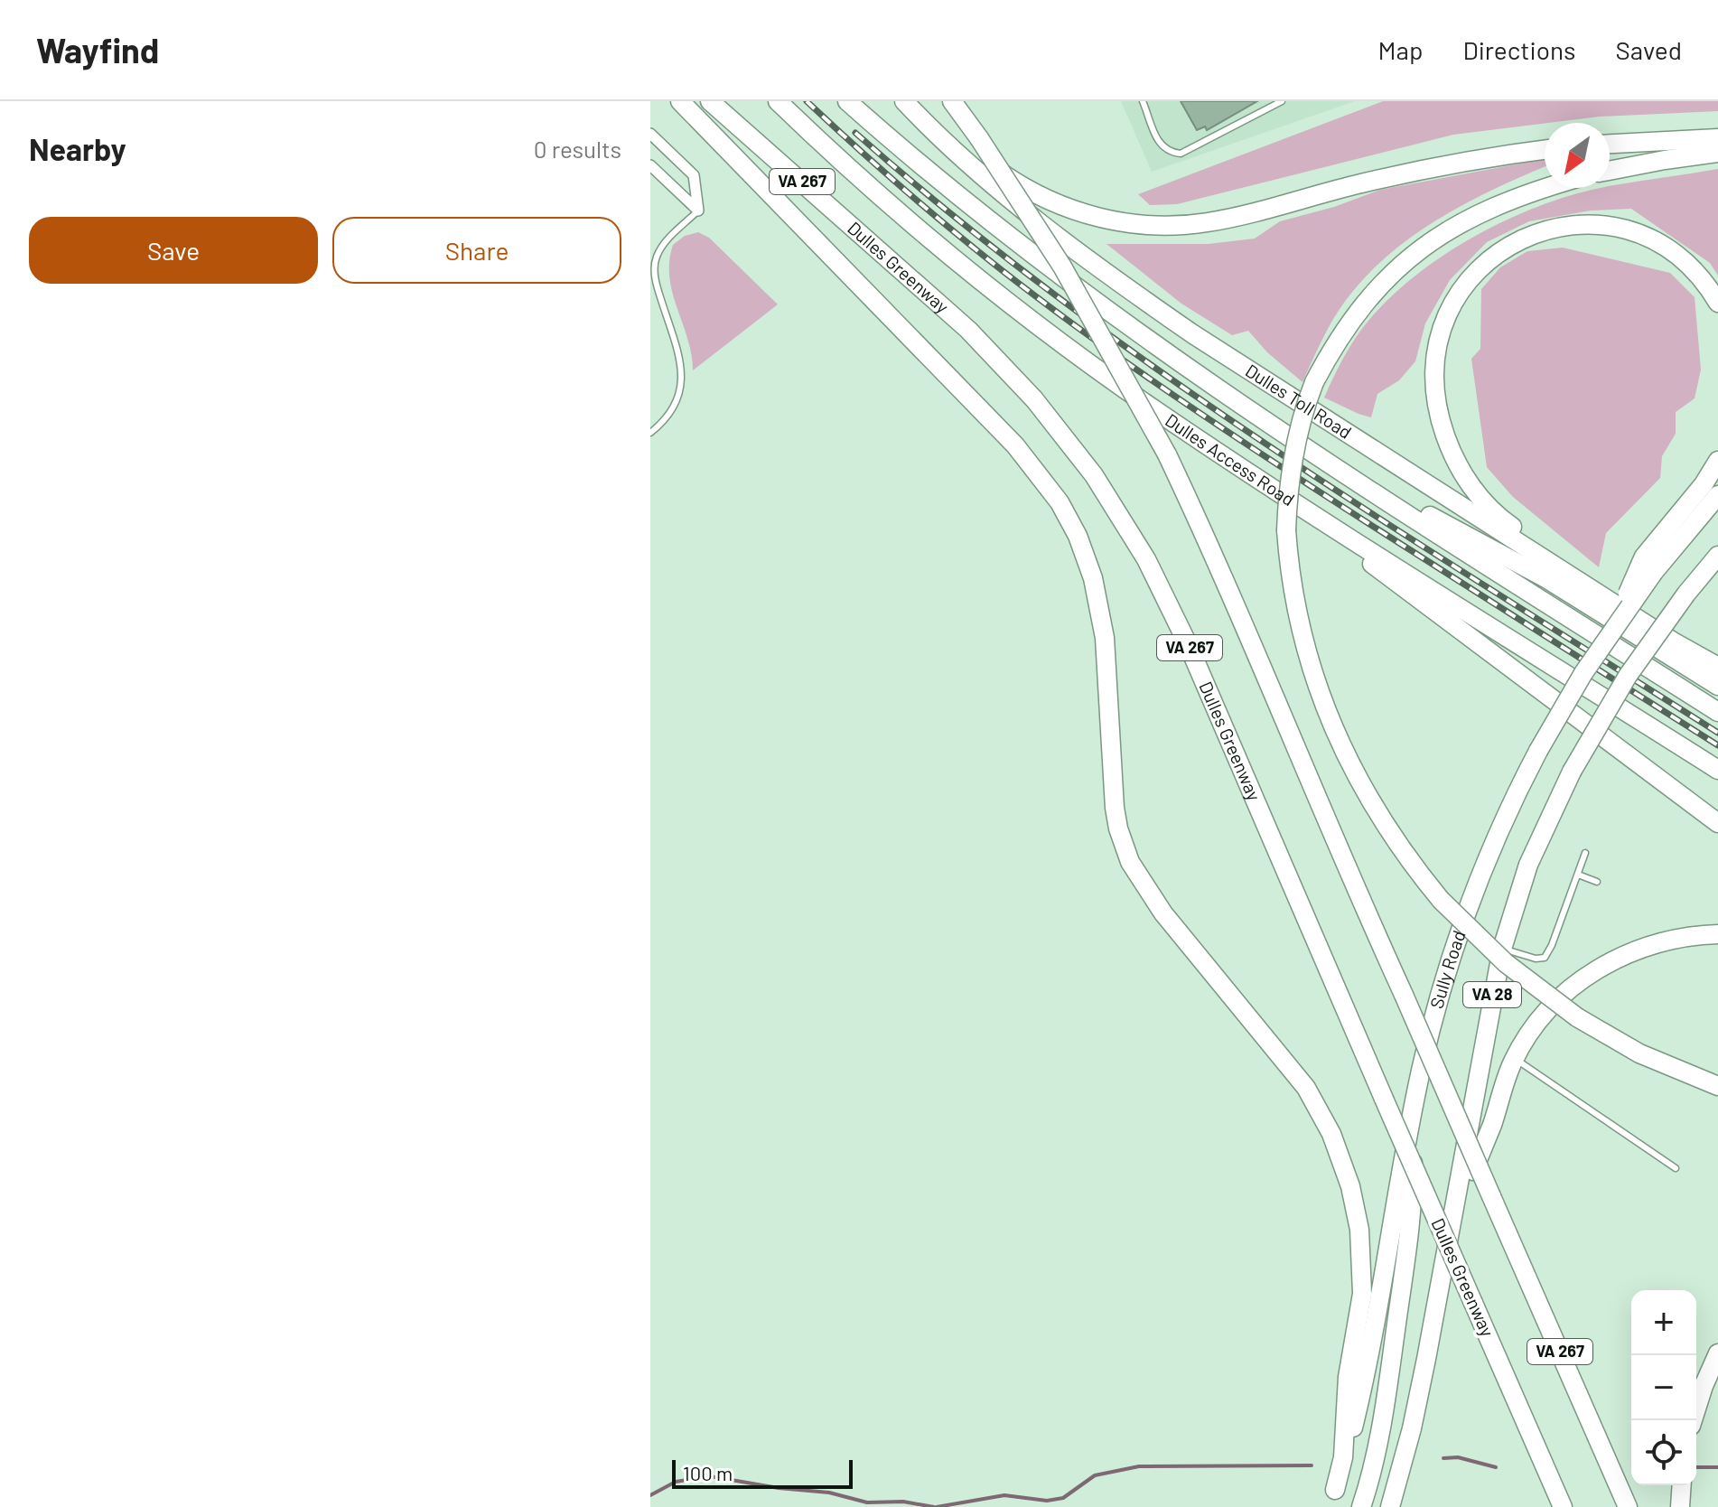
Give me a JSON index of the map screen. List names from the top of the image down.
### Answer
{
  "streets": {
    "highway": [
      "VA 267",
      "Dulles Greenway",
      "Dulles Toll Road",
      "Dulles Access Road",
      "Sully Road",
      "VA 28"
    ]
  },
  "scale_bar": "100 m",
  "north": "bottom left",
  "page": {
    "header": "Wayfind",
    "nav": ["Map", "Directions", "Saved"],
    "heading": ["Nearby", "0 results"],
    "buttons": ["Save", "Share"],
    "map_buttons": ["+", "−"],
    "scale": "100 m"
  }
}
